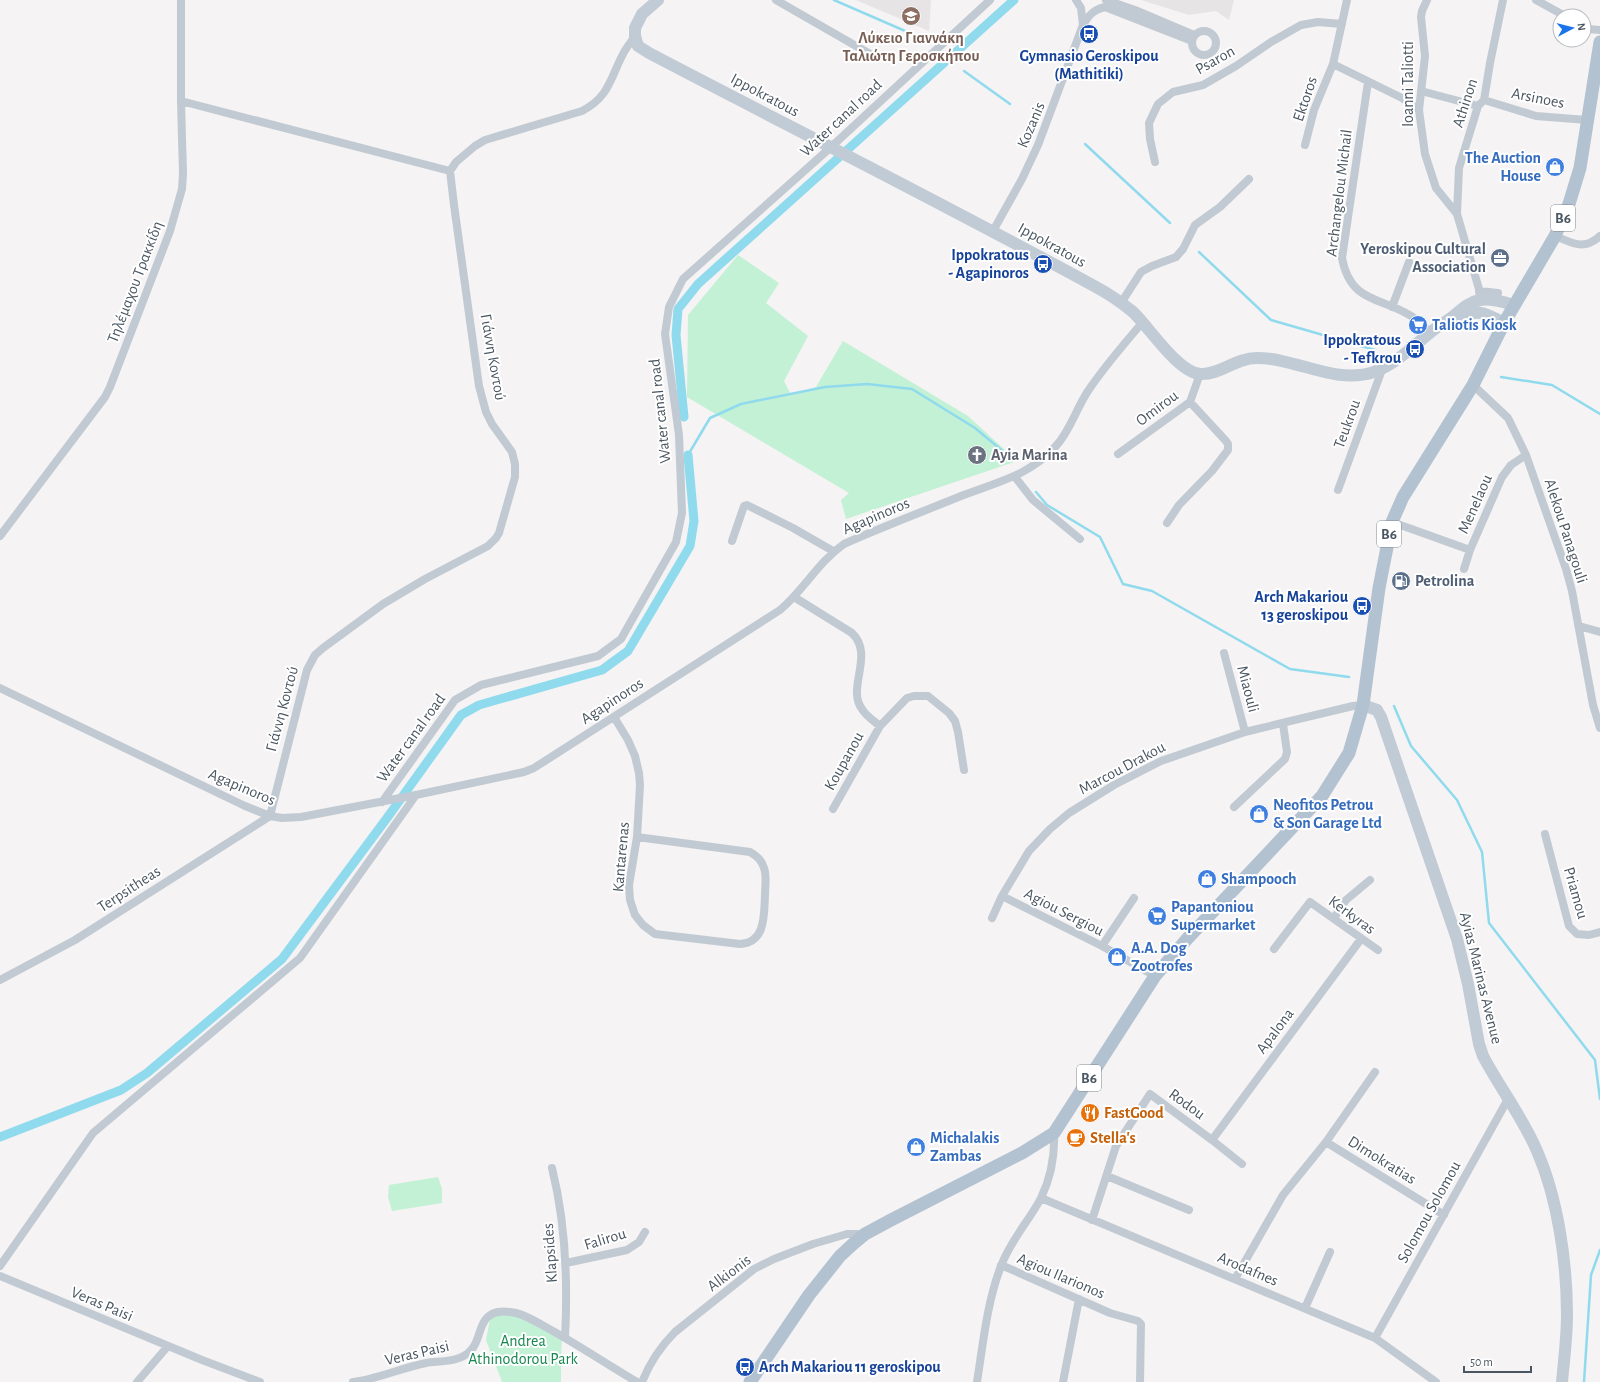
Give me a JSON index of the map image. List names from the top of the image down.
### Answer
{
  "streets": {
    "main road": ["B6"],
    "street": [
      "Psaron",
      "Ioanni Taliotti",
      "Ippokratous",
      "Arsinoes",
      "Ektoros",
      "Athinon",
      "Water canal road",
      "Kozanis",
      "Archangelou Michail",
      "Τηλέμαχου Τρακκίδη",
      "Γιάννη Κοντού",
      "Omirou",
      "Teukrou",
      "Menelaou",
      "Agapinoros",
      "Alekou Panagouli",
      "Miaouli",
      "Koupanou",
      "Marcou Drakou",
      "Kantarenas",
      "Terpsitheas",
      "Priamou",
      "Agiou Sergiou",
      "Kerkyras",
      "Ayias Marinas Avenue",
      "Apalona",
      "Rodou",
      "Dimokratias",
      "Solomou Solomou",
      "Falirou",
      "Klapsides",
      "Arodafnes",
      "Alkionis",
      "Agiou Ilarionos",
      "Veras Paisi"
    ]
  },
  "crossings": [
    ["Psaron", "Ektoros"],
    ["Ioanni Taliotti", "Arsinoes"],
    ["Ioanni Taliotti", "Athinon"],
    ["Ippokratous", "Water canal road"],
    ["Ippokratous", "Kozanis"],
    ["Ippokratous", "Omirou"],
    ["Ippokratous", "Agapinoros"],
    ["Arsinoes", "Athinon"],
    ["Arsinoes", "B6"],
    ["Water canal road", "Agapinoros"],
    ["B6", "Menelaou"],
    ["B6", "Alekou Panagouli"],
    ["B6", "Marcou Drakou"],
    ["B6", "Agiou Sergiou"],
    ["B6", "Ayias Marinas Avenue"],
    ["B6", "Alkionis"],
    ["Γιάννη Κοντού", "Agapinoros"],
    ["Γιάννη Κοντού", "Terpsitheas"],
    ["Menelaou", "Alekou Panagouli"],
    ["Agapinoros", "Koupanou"],
    ["Agapinoros", "Kantarenas"],
    ["Agapinoros", "Terpsitheas"],
    ["Miaouli", "Marcou Drakou"],
    ["Marcou Drakou", "Agiou Sergiou"],
    ["Marcou Drakou", "Ayias Marinas Avenue"],
    ["Kerkyras", "Apalona"],
    ["Ayias Marinas Avenue", "Solomou Solomou"],
    ["Apalona", "Rodou"],
    ["Rodou", "Arodafnes"],
    ["Dimokratias", "Solomou Solomou"],
    ["Solomou Solomou", "Arodafnes"],
    ["Falirou", "Klapsides"],
    ["Klapsides", "Veras Paisi"]
  ],
  "parks": ["Andrea Athinodorou Park"],
  "places": {
    "school or university": ["Λύκειο Γιαννάκη Ταλιώτη Γεροσκήπου"],
    "bus stop": [
      "Gymnasio Geroskipou (Mathitiki)",
      "Ippokratous - Agapinoros",
      "Ippokratous - Tefkrou",
      "Arch Makariou 13 geroskipou",
      "Arch Makariou 11 geroskipou"
    ],
    "shop": [
      "The Auction House",
      "Neofitos Petrou & Son Garage Ltd",
      "Shampooch",
      "A.A. Dog Zootrofes",
      "Michalakis Zambas"
    ],
    "office": ["Yeroskipou Cultural Association"],
    "supermarket": ["Taliotis Kiosk", "Papantoniou Supermarket"],
    "church": ["Ayia Marina"],
    "fuel station": ["Petrolina"],
    "restaurant": ["FastGood"],
    "cafe": ["Stella's"]
  },
  "scale_bar": "50 m",
  "north": "right"
}
